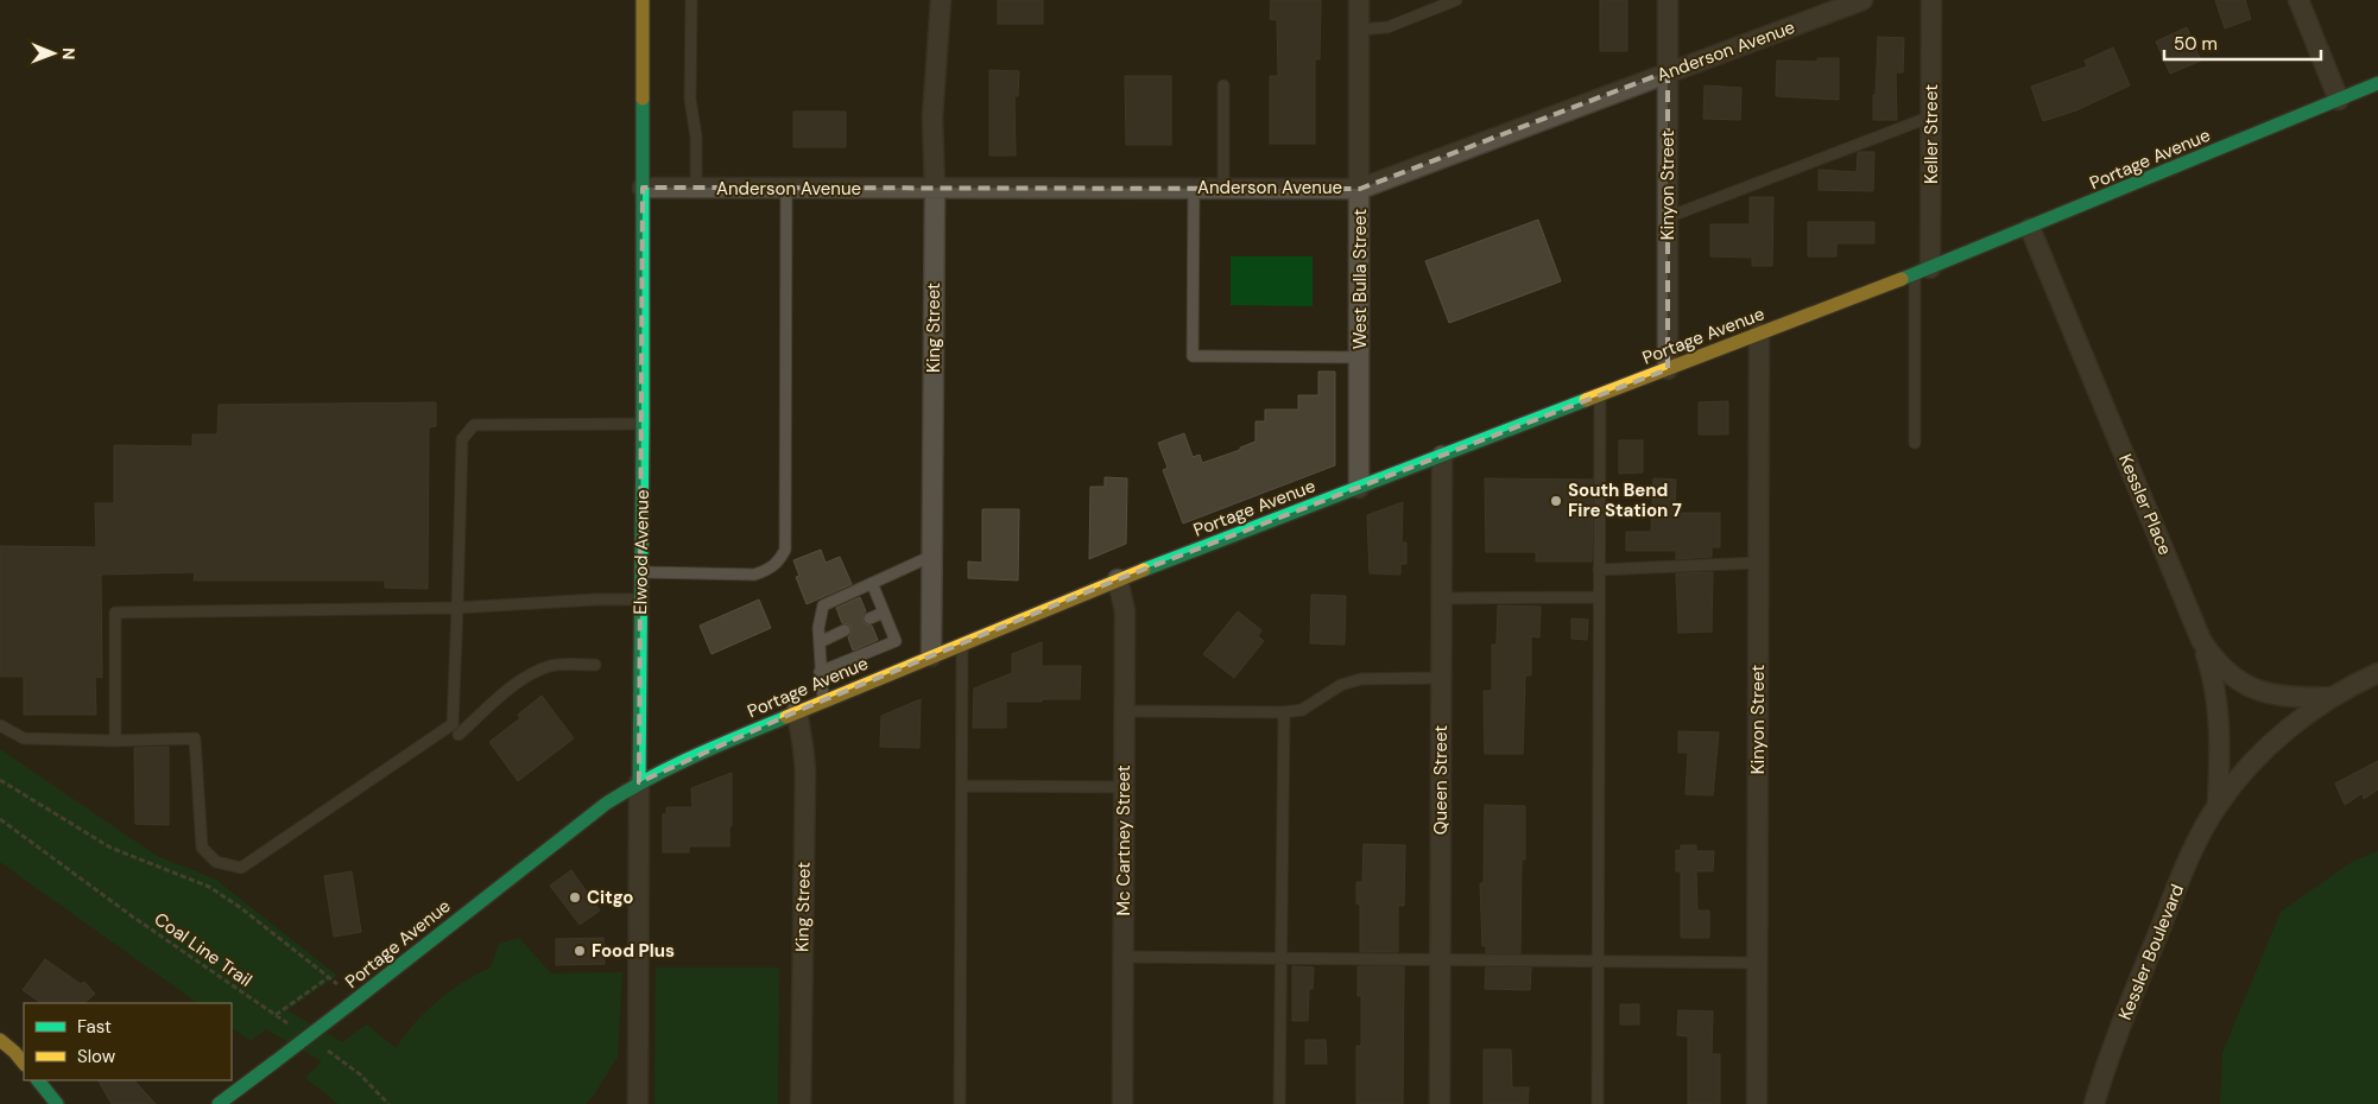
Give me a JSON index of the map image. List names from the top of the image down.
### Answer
{
  "streets": {
    "main road": ["Portage Avenue", "Elwood Avenue"],
    "street": [
      "Anderson Avenue",
      "Keller Street",
      "Kinyon Street",
      "West Bulla Street",
      "King Street",
      "Kessler Place",
      "Queen Street",
      "Mc Cartney Street",
      "Kessler Boulevard"
    ],
    "path": ["Coal Line Trail"]
  },
  "crossings": [
    ["Anderson Avenue", "Kinyon Street"],
    ["Anderson Avenue", "West Bulla Street"],
    ["Anderson Avenue", "King Street"],
    ["Anderson Avenue", "Elwood Avenue"],
    ["Keller Street", "Portage Avenue"],
    ["Portage Avenue", "Kinyon Street"],
    ["Portage Avenue", "West Bulla Street"],
    ["Portage Avenue", "King Street"],
    ["Portage Avenue", "Kessler Place"],
    ["Portage Avenue", "Elwood Avenue"],
    ["Portage Avenue", "Queen Street"],
    ["Portage Avenue", "Mc Cartney Street"],
    ["Kessler Place", "Kessler Boulevard"]
  ],
  "places": ["South Bend Fire Station 7", "Citgo", "Food Plus"],
  "legend": ["Fast", "Slow"],
  "scale_bar": "50 m",
  "north": "right"
}
